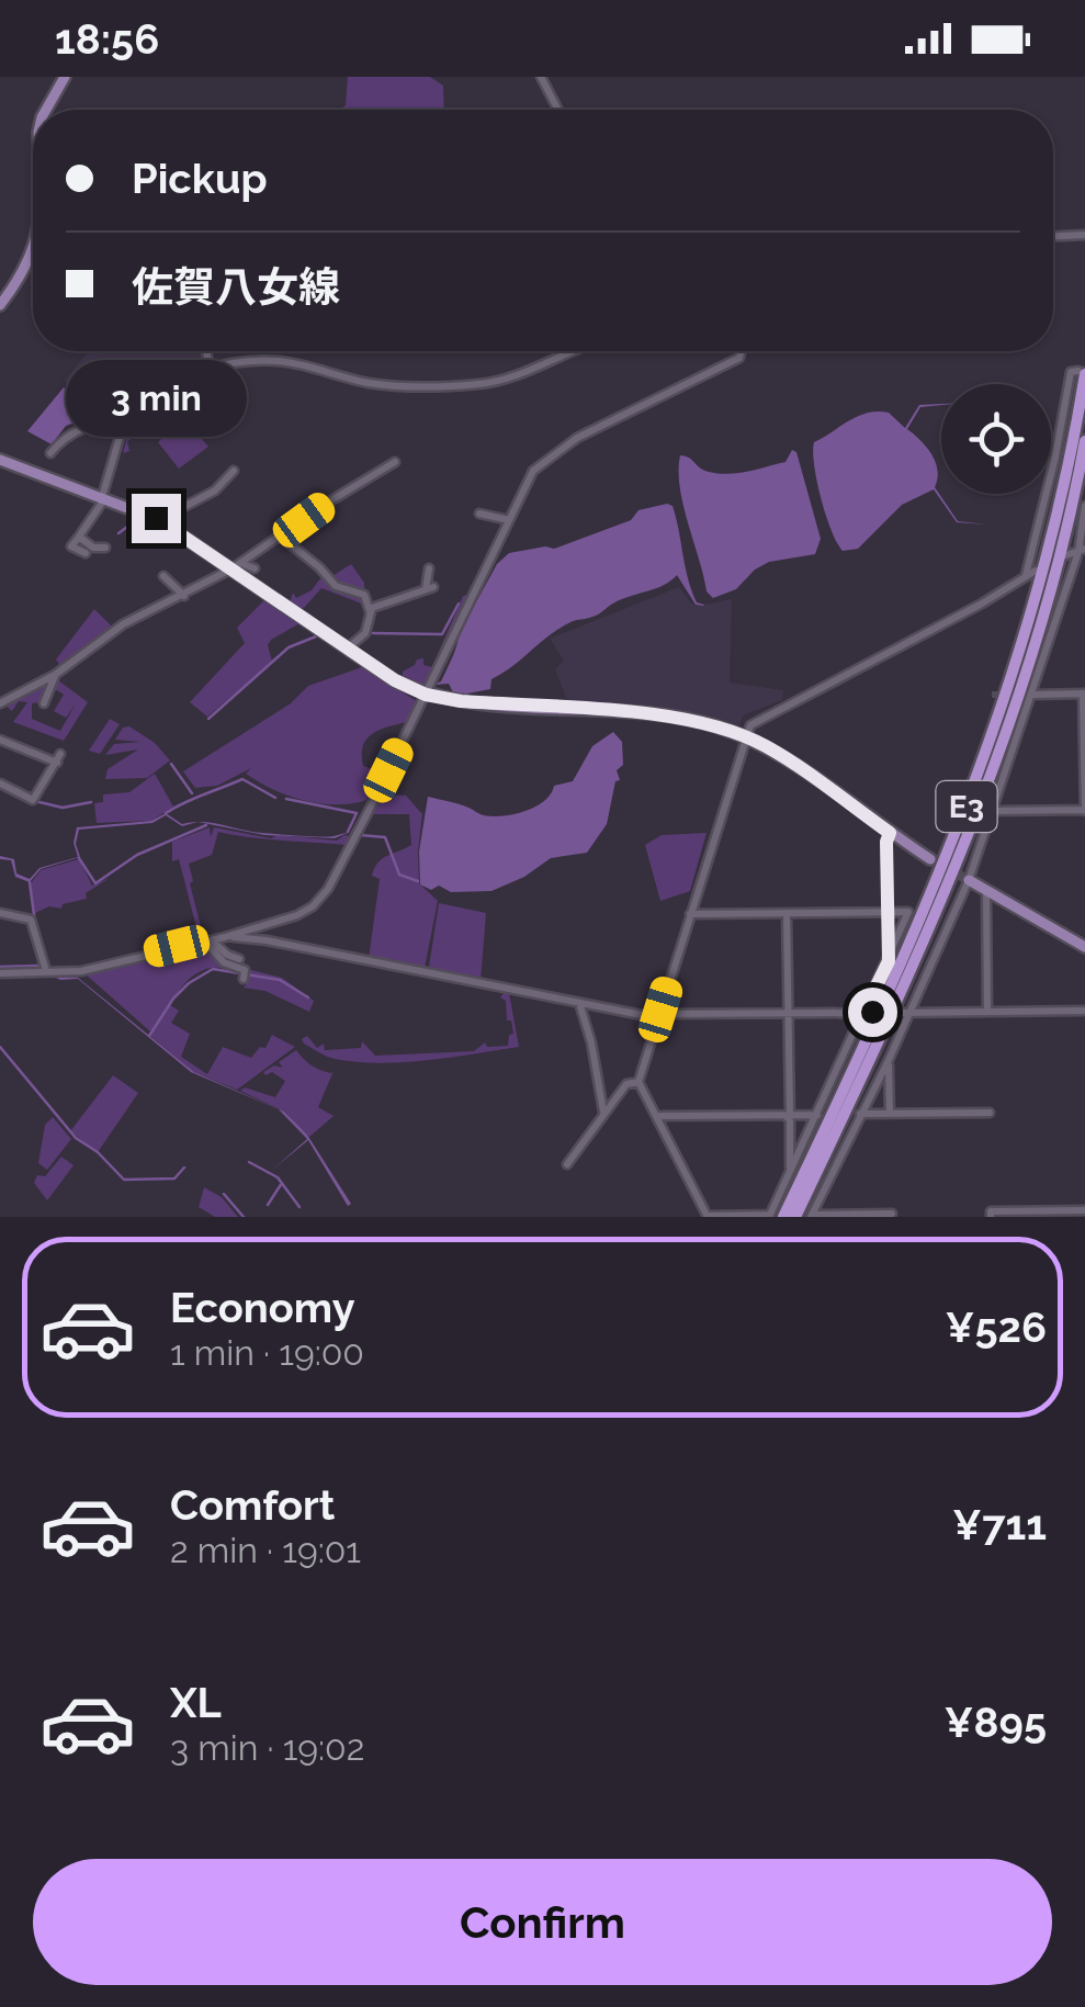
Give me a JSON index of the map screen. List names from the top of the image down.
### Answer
{
  "streets": {
    "highway": ["E3"]
  },
  "page": {
    "status": "18:56",
    "banner": ["Pickup", "佐賀八女線"],
    "bubble": "3 min",
    "list": [
      {
        "name": "Economy",
        "note": "1 min · 19:00",
        "value": "¥526"
      },
      {
        "name": "Comfort",
        "note": "2 min · 19:01",
        "value": "¥711"
      },
      {
        "name": "XL",
        "note": "3 min · 19:02",
        "value": "¥895"
      }
    ],
    "buttons": "Confirm"
  }
}
